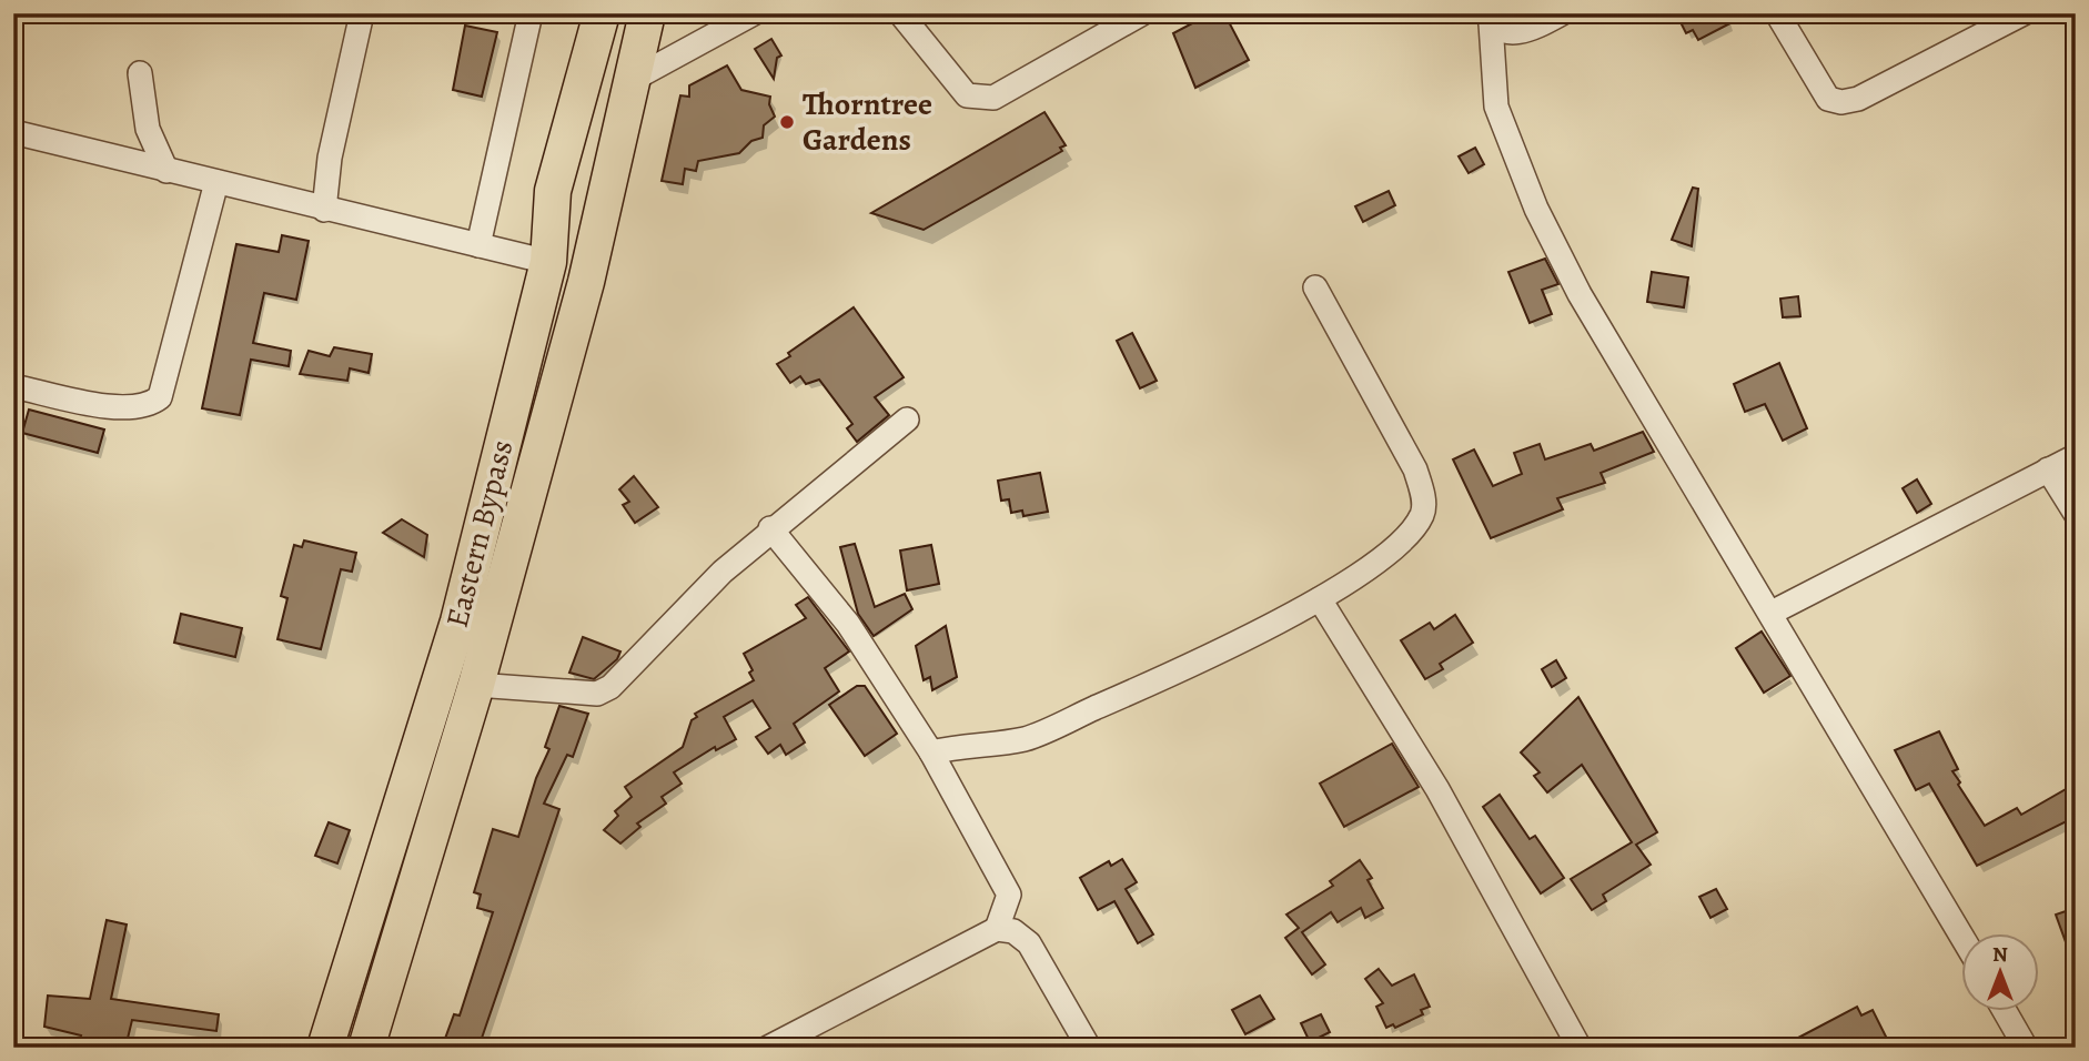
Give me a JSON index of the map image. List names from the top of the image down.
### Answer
{
  "streets": {
    "main road": ["Eastern Bypass"]
  },
  "places": ["Thorntree Gardens"],
  "north": "top"
}
